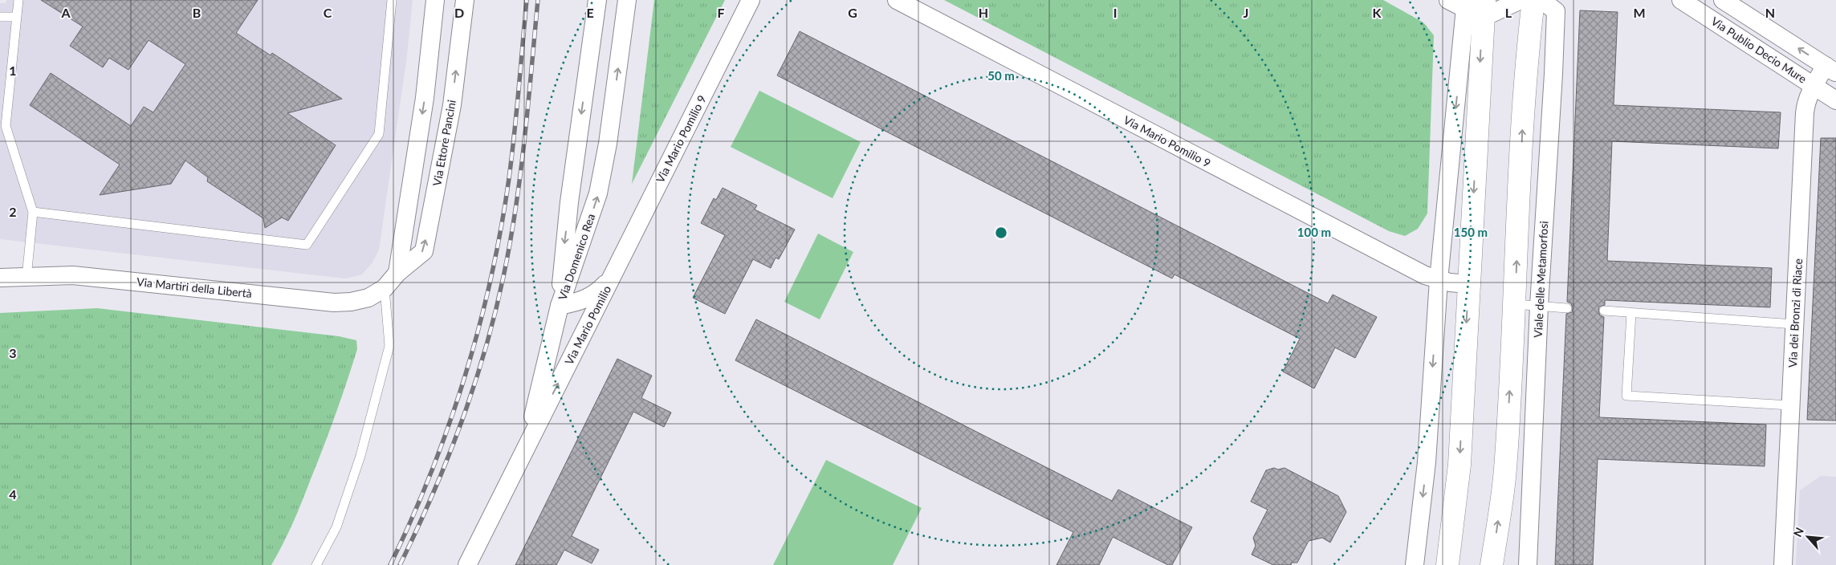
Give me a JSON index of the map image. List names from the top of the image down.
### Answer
{
  "streets": {
    "street": [
      "Via Publio Decio Mure",
      "Via Mario Pomilio 9",
      "Via Ettore Pancini",
      "Via Domenico Rea",
      "Viale delle Metamorfosi",
      "Via Martiri della Libertà",
      "Via dei Bronzi di Riace",
      "Via Mario Pomilio"
    ]
  },
  "crossings": [
    ["Via Publio Decio Mure", "Via dei Bronzi di Riace"],
    ["Via Mario Pomilio 9", "Via Mario Pomilio"],
    ["Via Ettore Pancini", "Via Martiri della Libertà"],
    ["Via Domenico Rea", "Via Mario Pomilio"]
  ],
  "north": "top left",
  "grid": {
    "columns": [
      "A",
      "B",
      "C",
      "D",
      "E",
      "F",
      "G",
      "H",
      "I",
      "J",
      "K",
      "L",
      "M",
      "N"
    ],
    "rows": [
      "1",
      "2",
      "3",
      "4"
    ]
  },
  "rings": ["50 m", "100 m", "150 m"]
}
